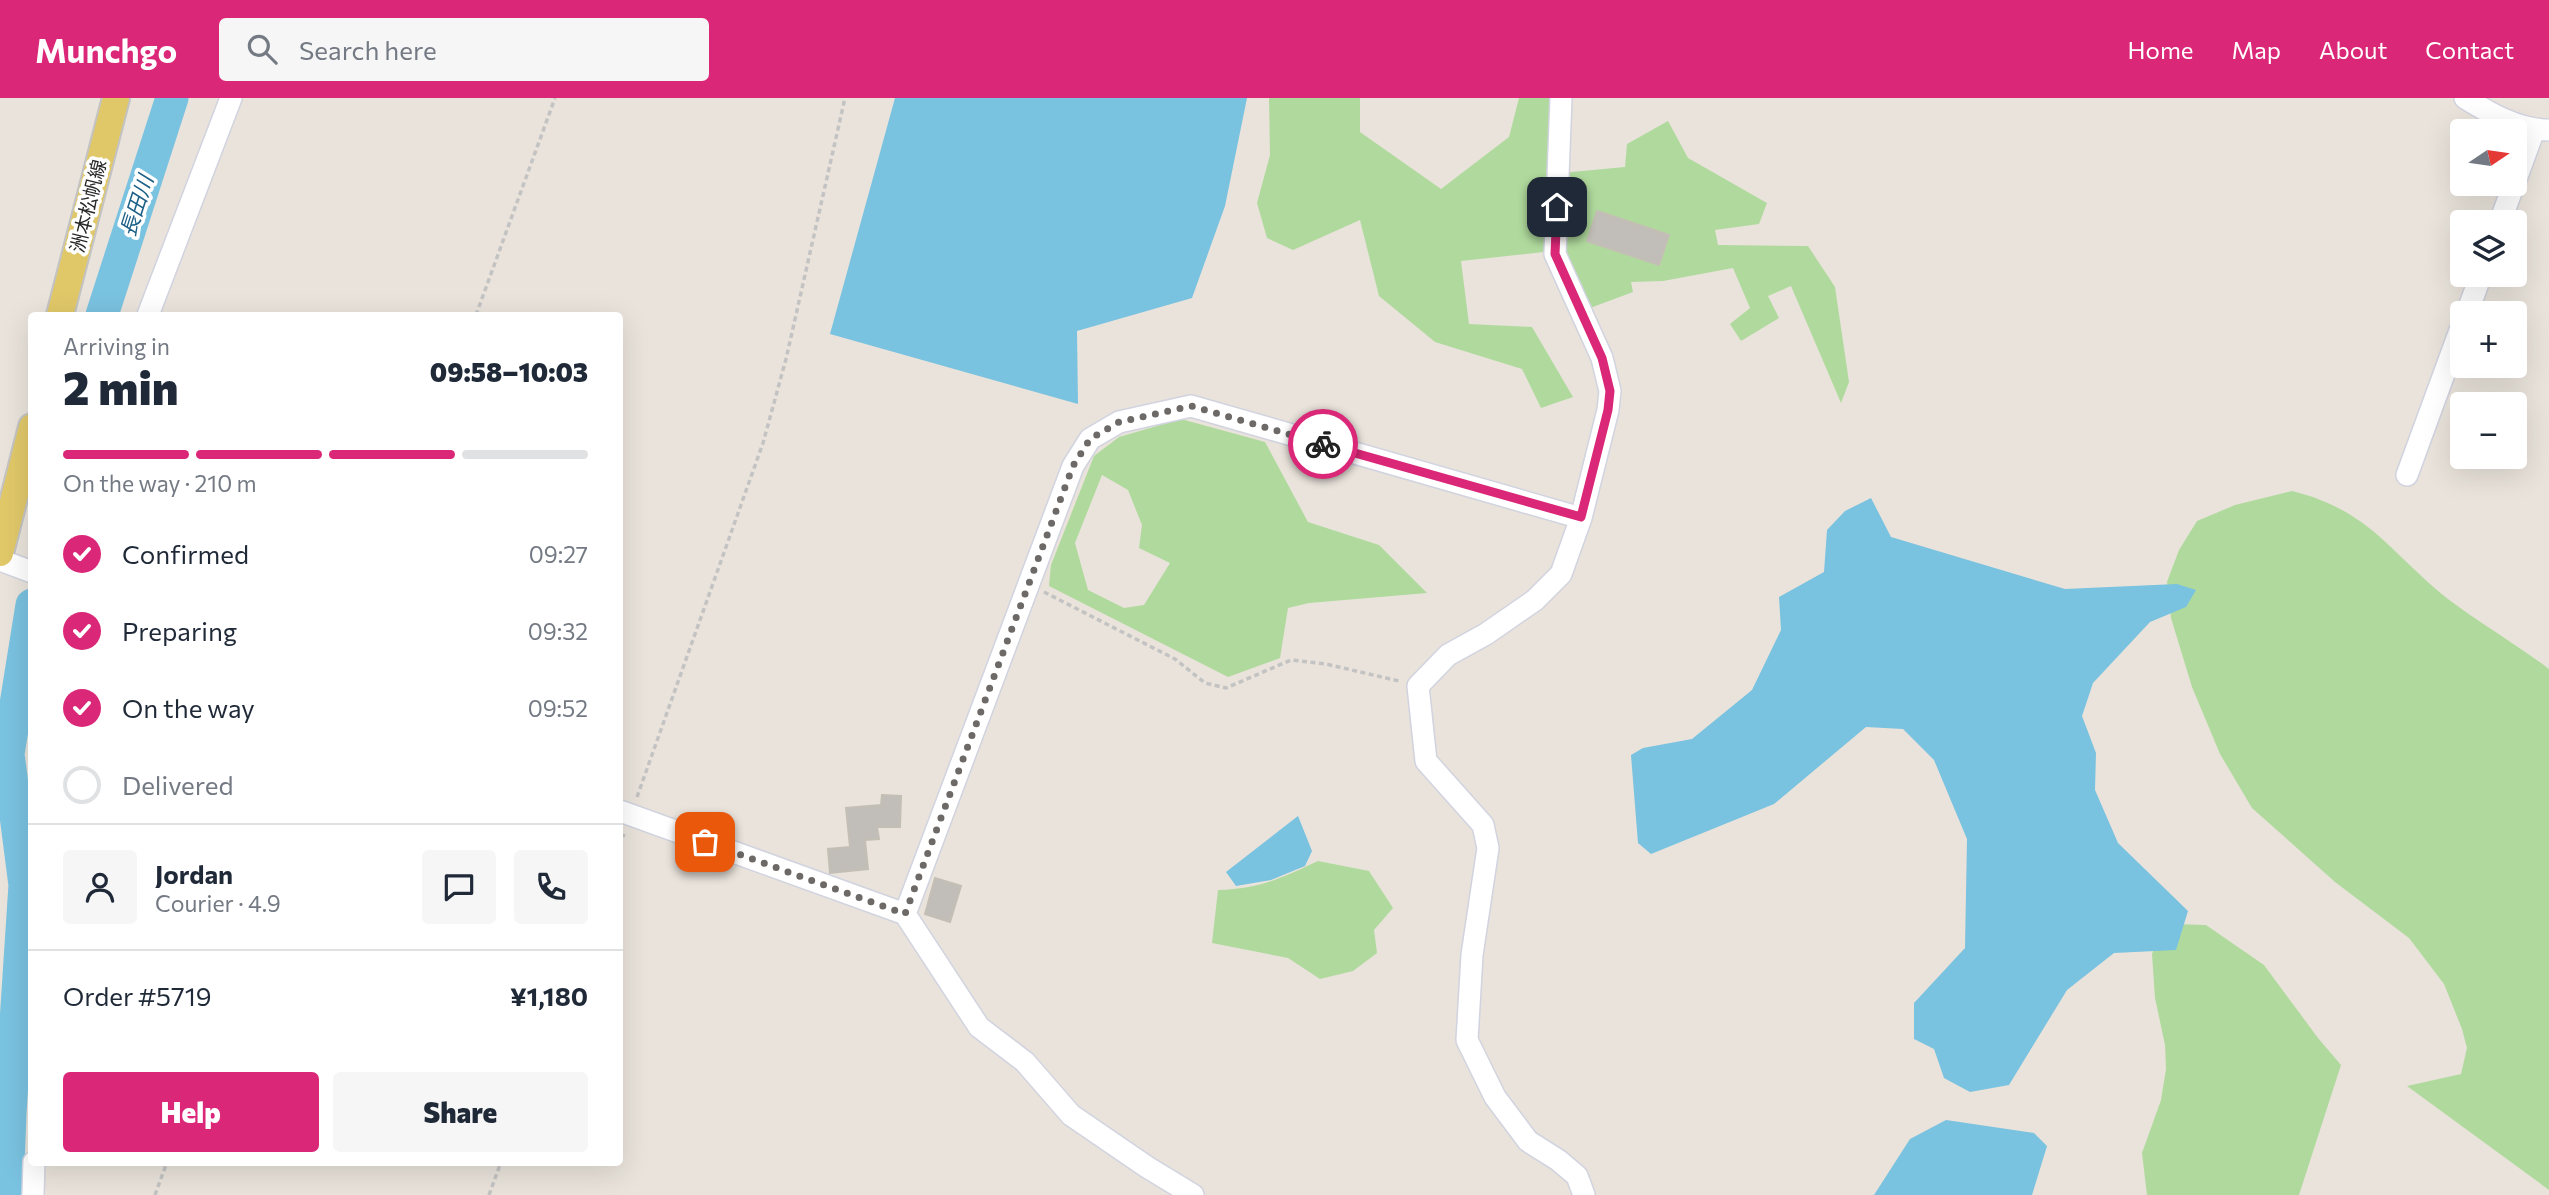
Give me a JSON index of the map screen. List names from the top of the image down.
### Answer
{
  "streets": {
    "main road": ["洲本松帆線"]
  },
  "water": ["長田川"],
  "north": "right",
  "page": {
    "header": "Munchgo",
    "search": "Search here",
    "nav": [
      "Home",
      "Map",
      "About",
      "Contact"
    ],
    "map_buttons": ["+", "−"],
    "heading": ["2 min", "Arriving in", "09:58–10:03"],
    "panel": [
      "Jordan",
      "Courier · 4.9",
      "Order #5719",
      "¥1,180"
    ],
    "bar": "On the way · 210 m",
    "list": [
      ["Confirmed", "09:27"],
      ["Preparing", "09:32"],
      ["On the way", "09:52"],
      "Delivered"
    ],
    "buttons": ["Help", "Share"]
  }
}
